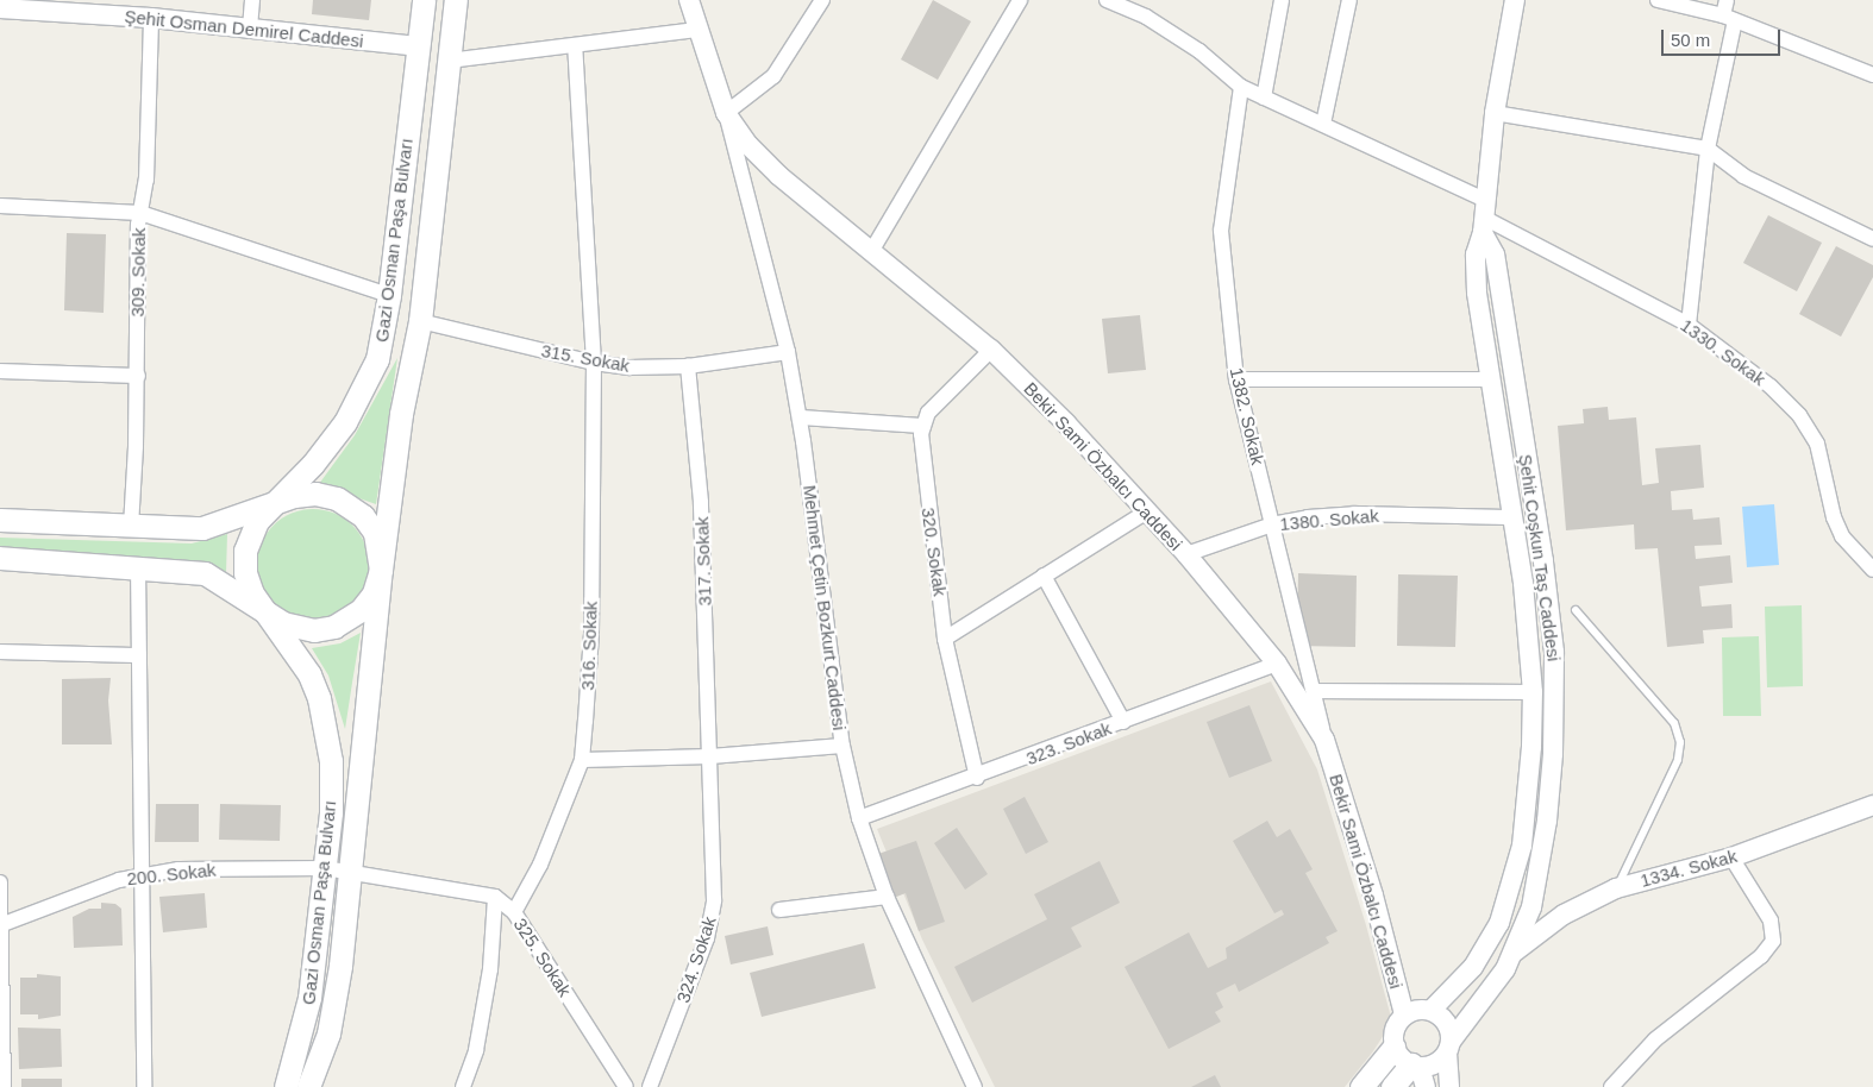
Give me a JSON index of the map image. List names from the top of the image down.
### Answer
{
  "streets": {
    "main road": ["Gazi Osman Paşa Bulvarı"],
    "street": [
      "Şehit Osman Demirel Caddesi",
      "309. Sokak",
      "1330. Sokak",
      "315. Sokak",
      "1382. Sokak",
      "Bekir Sami Özbalcı Caddesi",
      "1380. Sokak",
      "320. Sokak",
      "Şehit Coşkun Taş Caddesi",
      "317. Sokak",
      "Mehmet Çetin Bozkurt Caddesi",
      "316. Sokak",
      "323. Sokak",
      "1334. Sokak",
      "200. Sokak",
      "325. Sokak",
      "324. Sokak"
    ]
  },
  "crossings": [
    ["Şehit Osman Demirel Caddesi", "Gazi Osman Paşa Bulvarı"],
    ["Şehit Osman Demirel Caddesi", "309. Sokak"],
    ["Gazi Osman Paşa Bulvarı", "315. Sokak"],
    ["Gazi Osman Paşa Bulvarı", "200. Sokak"],
    ["Gazi Osman Paşa Bulvarı", "325. Sokak"],
    ["1330. Sokak", "1382. Sokak"],
    ["1330. Sokak", "Şehit Coşkun Taş Caddesi"],
    ["315. Sokak", "317. Sokak"],
    ["315. Sokak", "Mehmet Çetin Bozkurt Caddesi"],
    ["315. Sokak", "316. Sokak"],
    ["1382. Sokak", "Bekir Sami Özbalcı Caddesi"],
    ["1382. Sokak", "1380. Sokak"],
    ["Bekir Sami Özbalcı Caddesi", "1380. Sokak"],
    ["Bekir Sami Özbalcı Caddesi", "320. Sokak"],
    ["Bekir Sami Özbalcı Caddesi", "Şehit Coşkun Taş Caddesi"],
    ["Bekir Sami Özbalcı Caddesi", "Mehmet Çetin Bozkurt Caddesi"],
    ["Bekir Sami Özbalcı Caddesi", "323. Sokak"],
    ["1380. Sokak", "Şehit Coşkun Taş Caddesi"],
    ["320. Sokak", "323. Sokak"],
    ["Şehit Coşkun Taş Caddesi", "1334. Sokak"],
    ["317. Sokak", "324. Sokak"],
    ["Mehmet Çetin Bozkurt Caddesi", "323. Sokak"],
    ["316. Sokak", "325. Sokak"],
    ["200. Sokak", "325. Sokak"]
  ],
  "scale_bar": "50 m"
}
